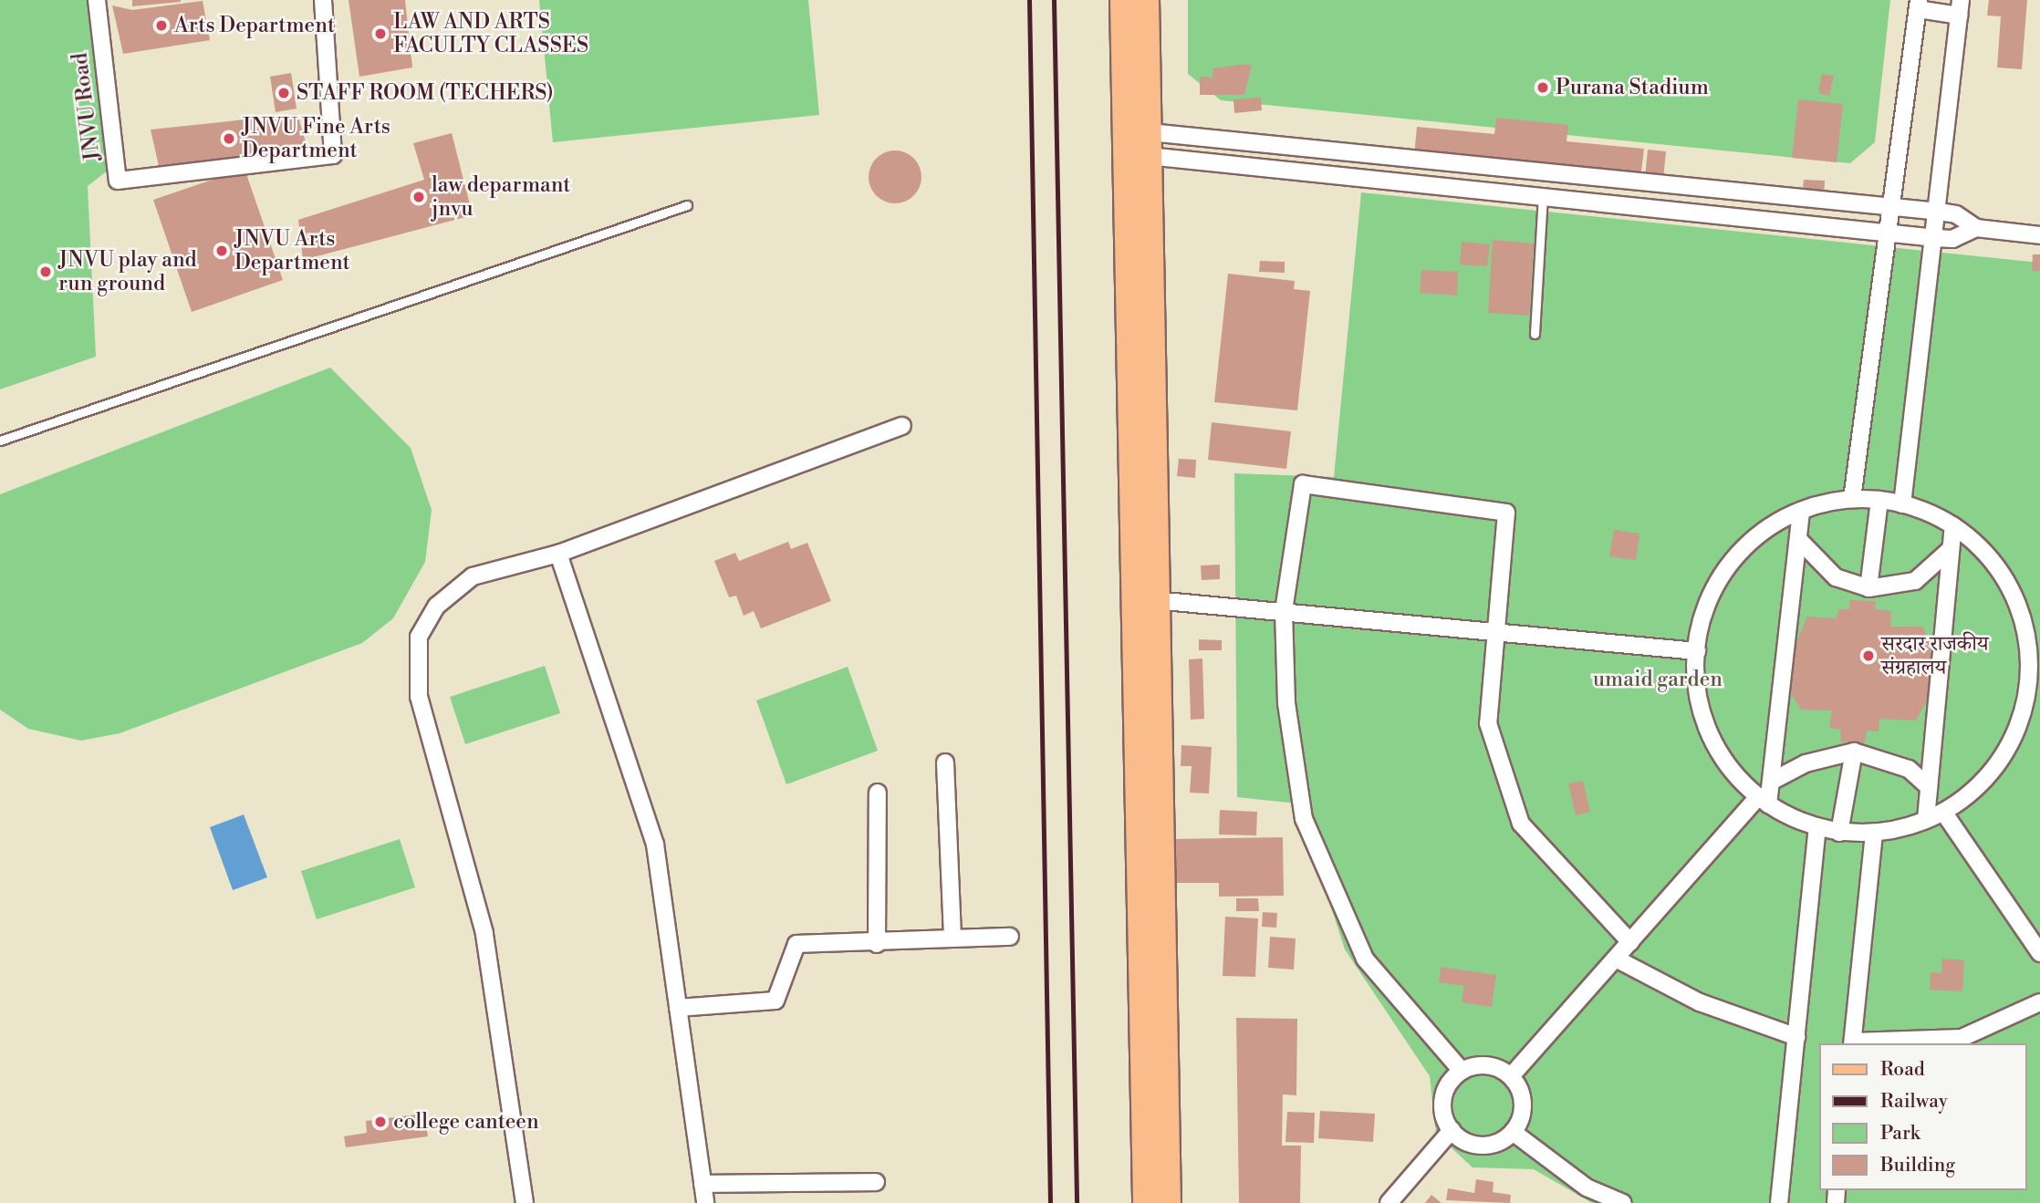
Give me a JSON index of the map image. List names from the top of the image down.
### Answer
{
  "streets": {
    "street": ["JNVU Road"]
  },
  "parks": ["umaid garden"],
  "places": [
    "Arts Department",
    "LAW AND ARTS FACULTY CLASSES",
    "Purana Stadium",
    "STAFF ROOM (TECHERS)",
    "JNVU Fine Arts Department",
    "law deparmant jnvu",
    "JNVU Arts Department",
    "JNVU play and run ground",
    "सरदार राजकीय संग्रहालय",
    "college canteen"
  ],
  "legend": [
    "Road",
    "Railway",
    "Park",
    "Building"
  ]
}
